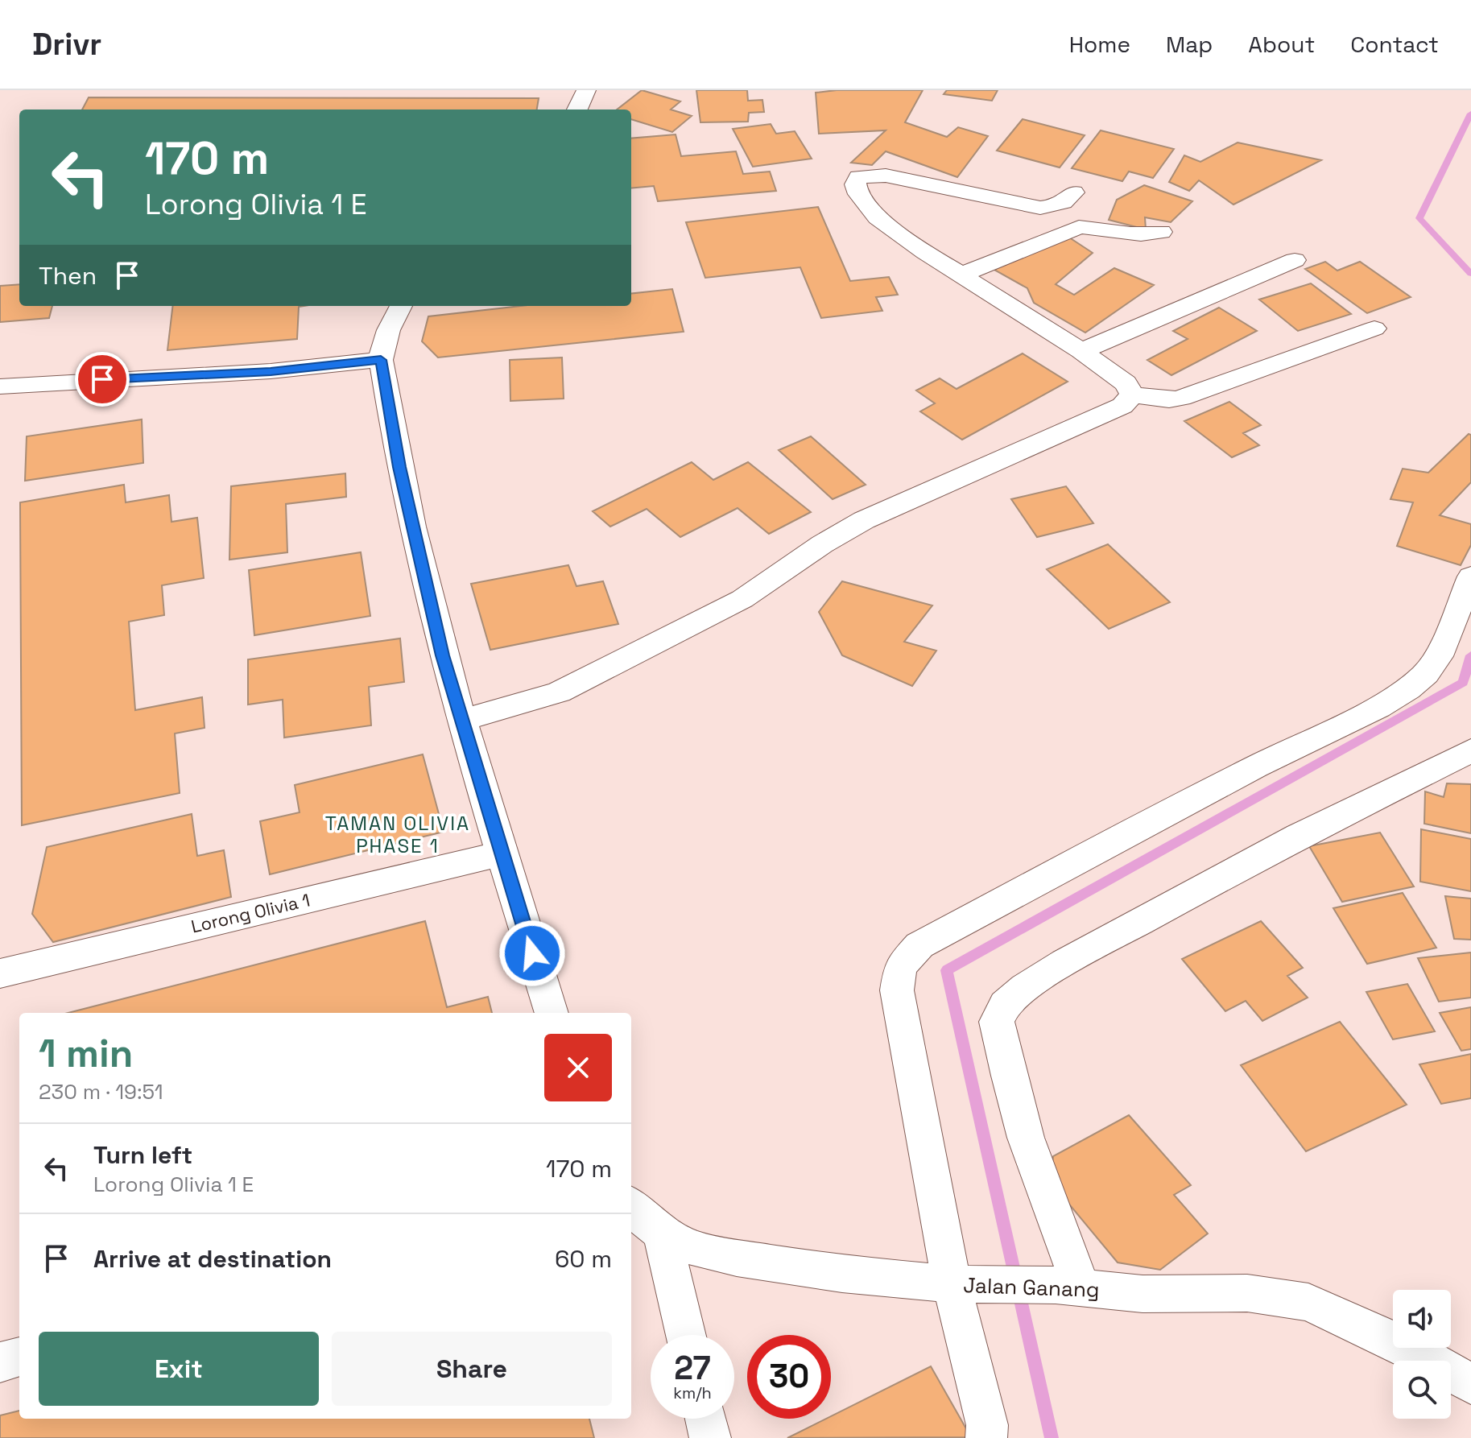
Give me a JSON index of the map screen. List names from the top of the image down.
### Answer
{
  "streets": {
    "street": ["Lorong Olivia 1", "Jalan Ganang"]
  },
  "districts": ["TAMAN OLIVIA PHASE 1"],
  "page": {
    "header": "Drivr",
    "nav": [
      "Home",
      "Map",
      "About",
      "Contact"
    ],
    "turn": ["170 m", "Lorong Olivia 1 E"],
    "then": "Then",
    "heading": ["1 min", "230 m · 19:51"],
    "list": [
      {
        "name": "Turn left",
        "note": "Lorong Olivia 1 E",
        "value": "170 m"
      },
      {
        "name": "Arrive at destination",
        "value": "60 m"
      }
    ],
    "buttons": ["Exit", "Share"],
    "speed": "27 km/h",
    "limit": "30"
  }
}
